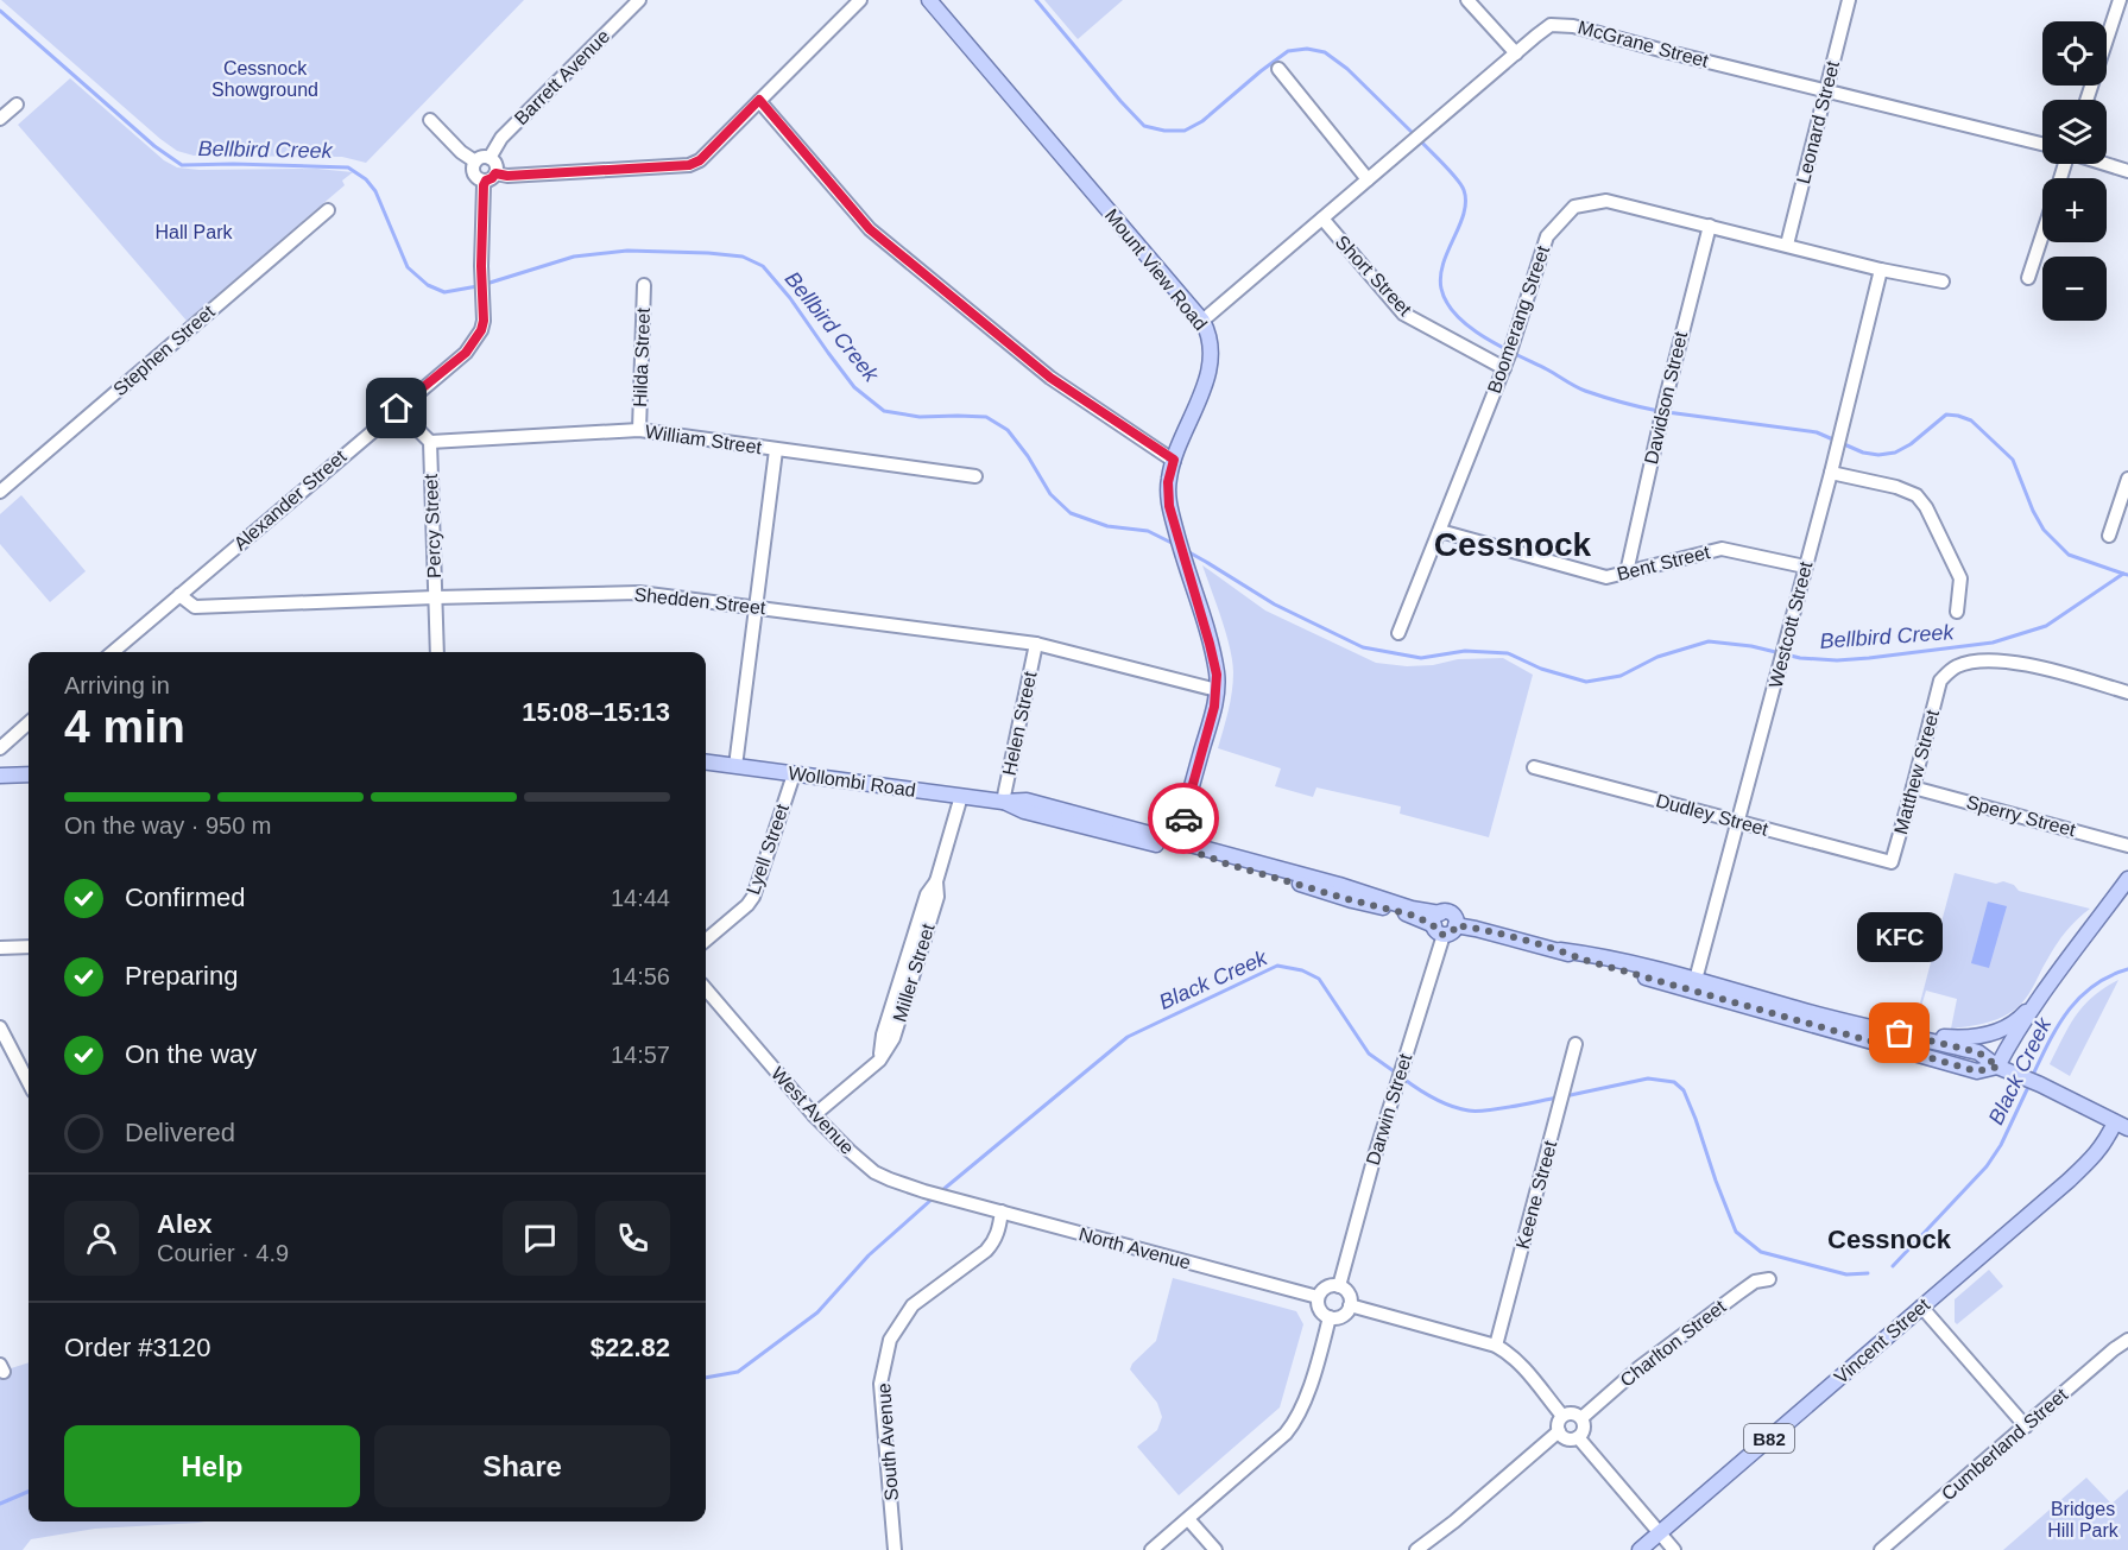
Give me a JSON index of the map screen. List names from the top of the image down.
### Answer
{
  "streets": {
    "main road": [
      "Mount View Road",
      "Wollombi Road",
      "Vincent Street",
      "B82"
    ],
    "street": [
      "McGrane Street",
      "Barrett Avenue",
      "Leonard Street",
      "Short Street",
      "Boomerang Street",
      "Stephen Street",
      "Hilda Street",
      "Davidson Street",
      "William Street",
      "Alexander Street",
      "Percy Street",
      "Bent Street",
      "Shedden Street",
      "Westcott Street",
      "Helen Street",
      "Matthew Street",
      "Dudley Street",
      "Sperry Street",
      "Lyell Street",
      "Miller Street",
      "Darwin Street",
      "West Avenue",
      "Keene Street",
      "North Avenue",
      "Charlton Street",
      "South Avenue",
      "Cumberland Street"
    ]
  },
  "crossings": [
    ["McGrane Street", "Leonard Street"],
    ["McGrane Street", "Mount View Road"],
    ["McGrane Street", "Short Street"],
    ["Barrett Avenue", "Alexander Street"],
    ["Leonard Street", "Boomerang Street"],
    ["Mount View Road", "Shedden Street"],
    ["Mount View Road", "Wollombi Road"],
    ["Short Street", "Boomerang Street"],
    ["Boomerang Street", "Davidson Street"],
    ["Boomerang Street", "Bent Street"],
    ["Boomerang Street", "Westcott Street"],
    ["Hilda Street", "William Street"],
    ["Davidson Street", "Bent Street"],
    ["William Street", "Percy Street"],
    ["Alexander Street", "Shedden Street"],
    ["Percy Street", "Shedden Street"],
    ["Bent Street", "Westcott Street"],
    ["Shedden Street", "Helen Street"],
    ["Westcott Street", "Dudley Street"],
    ["Helen Street", "Wollombi Road"],
    ["Matthew Street", "Dudley Street"],
    ["Matthew Street", "Sperry Street"],
    ["Wollombi Road", "Lyell Street"],
    ["Wollombi Road", "Miller Street"],
    ["Wollombi Road", "Darwin Street"],
    ["Miller Street", "West Avenue"],
    ["Darwin Street", "North Avenue"],
    ["West Avenue", "North Avenue"],
    ["North Avenue", "South Avenue"],
    ["Vincent Street", "B82"]
  ],
  "districts": ["Cessnock", "Cessnock"],
  "water": ["Bellbird Creek", "Black Creek"],
  "parks": ["Cessnock Showground", "Hall Park", "Bridges Hill Park"],
  "places": ["KFC"],
  "page": {
    "map_buttons": ["+", "−"],
    "heading": ["4 min", "Arriving in", "15:08–15:13"],
    "panel": [
      "Alex",
      "Courier · 4.9",
      "Order #3120",
      "$22.82"
    ],
    "bar": "On the way · 950 m",
    "list": [
      ["Confirmed", "14:44"],
      ["Preparing", "14:56"],
      ["On the way", "14:57"],
      "Delivered"
    ],
    "bubble": "KFC",
    "buttons": ["Help", "Share"]
  }
}
